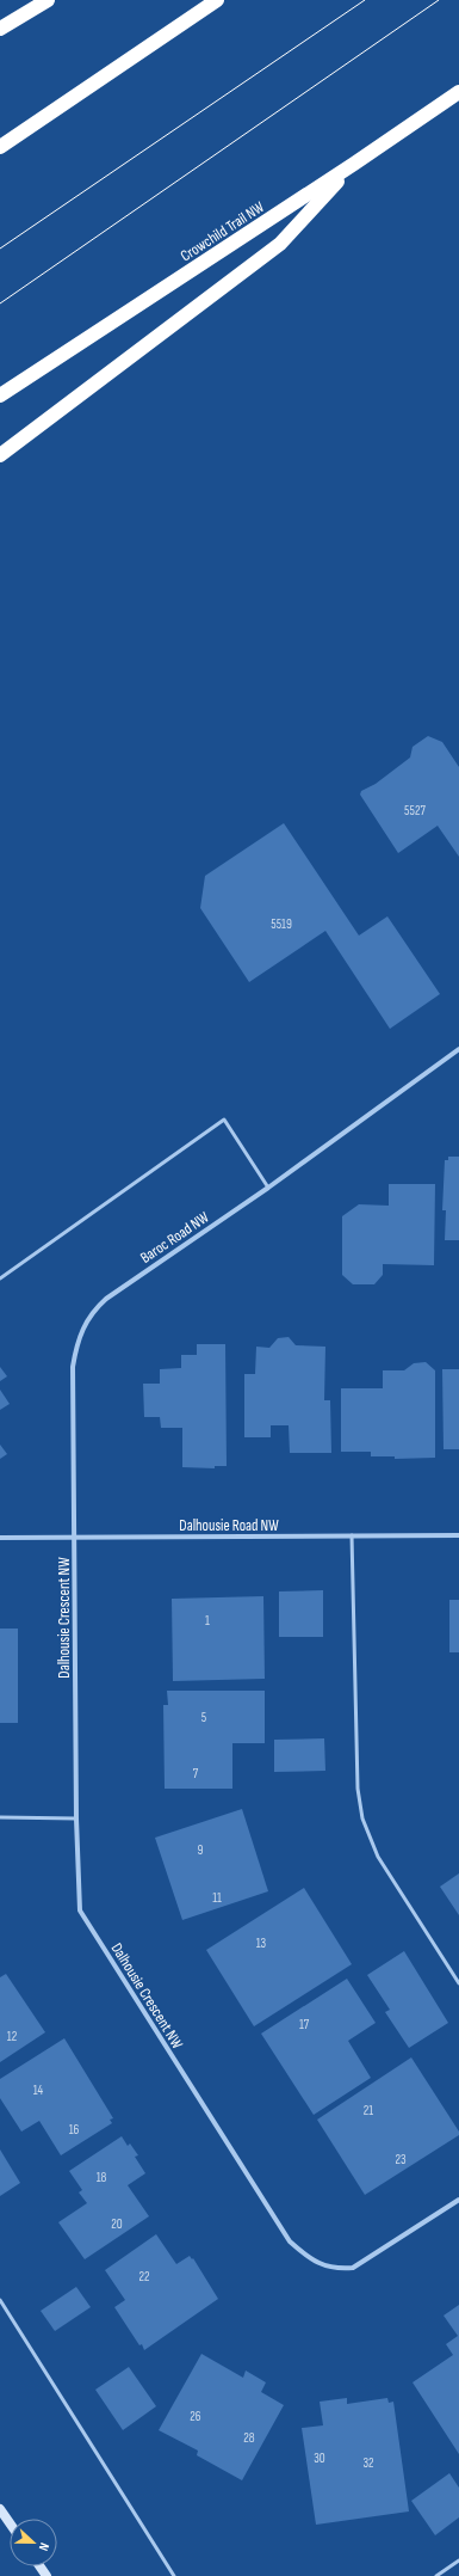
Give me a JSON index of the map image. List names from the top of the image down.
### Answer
{
  "streets": {
    "highway": ["Crowchild Trail NW"],
    "street": ["Baroc Road NW", "Dalhousie Road NW", "Dalhousie Crescent NW"]
  },
  "crossings": [
    ["Baroc Road NW", "Dalhousie Road NW"],
    ["Baroc Road NW", "Dalhousie Crescent NW"],
    ["Dalhousie Road NW", "Dalhousie Crescent NW"]
  ],
  "house_numbers": [
    "5527",
    "5519",
    "1",
    "5",
    "7",
    "9",
    "11",
    "13",
    "17",
    "12",
    "14",
    "21",
    "16",
    "23",
    "18",
    "20",
    "22",
    "26",
    "28",
    "30",
    "32"
  ],
  "north": "right"
}
